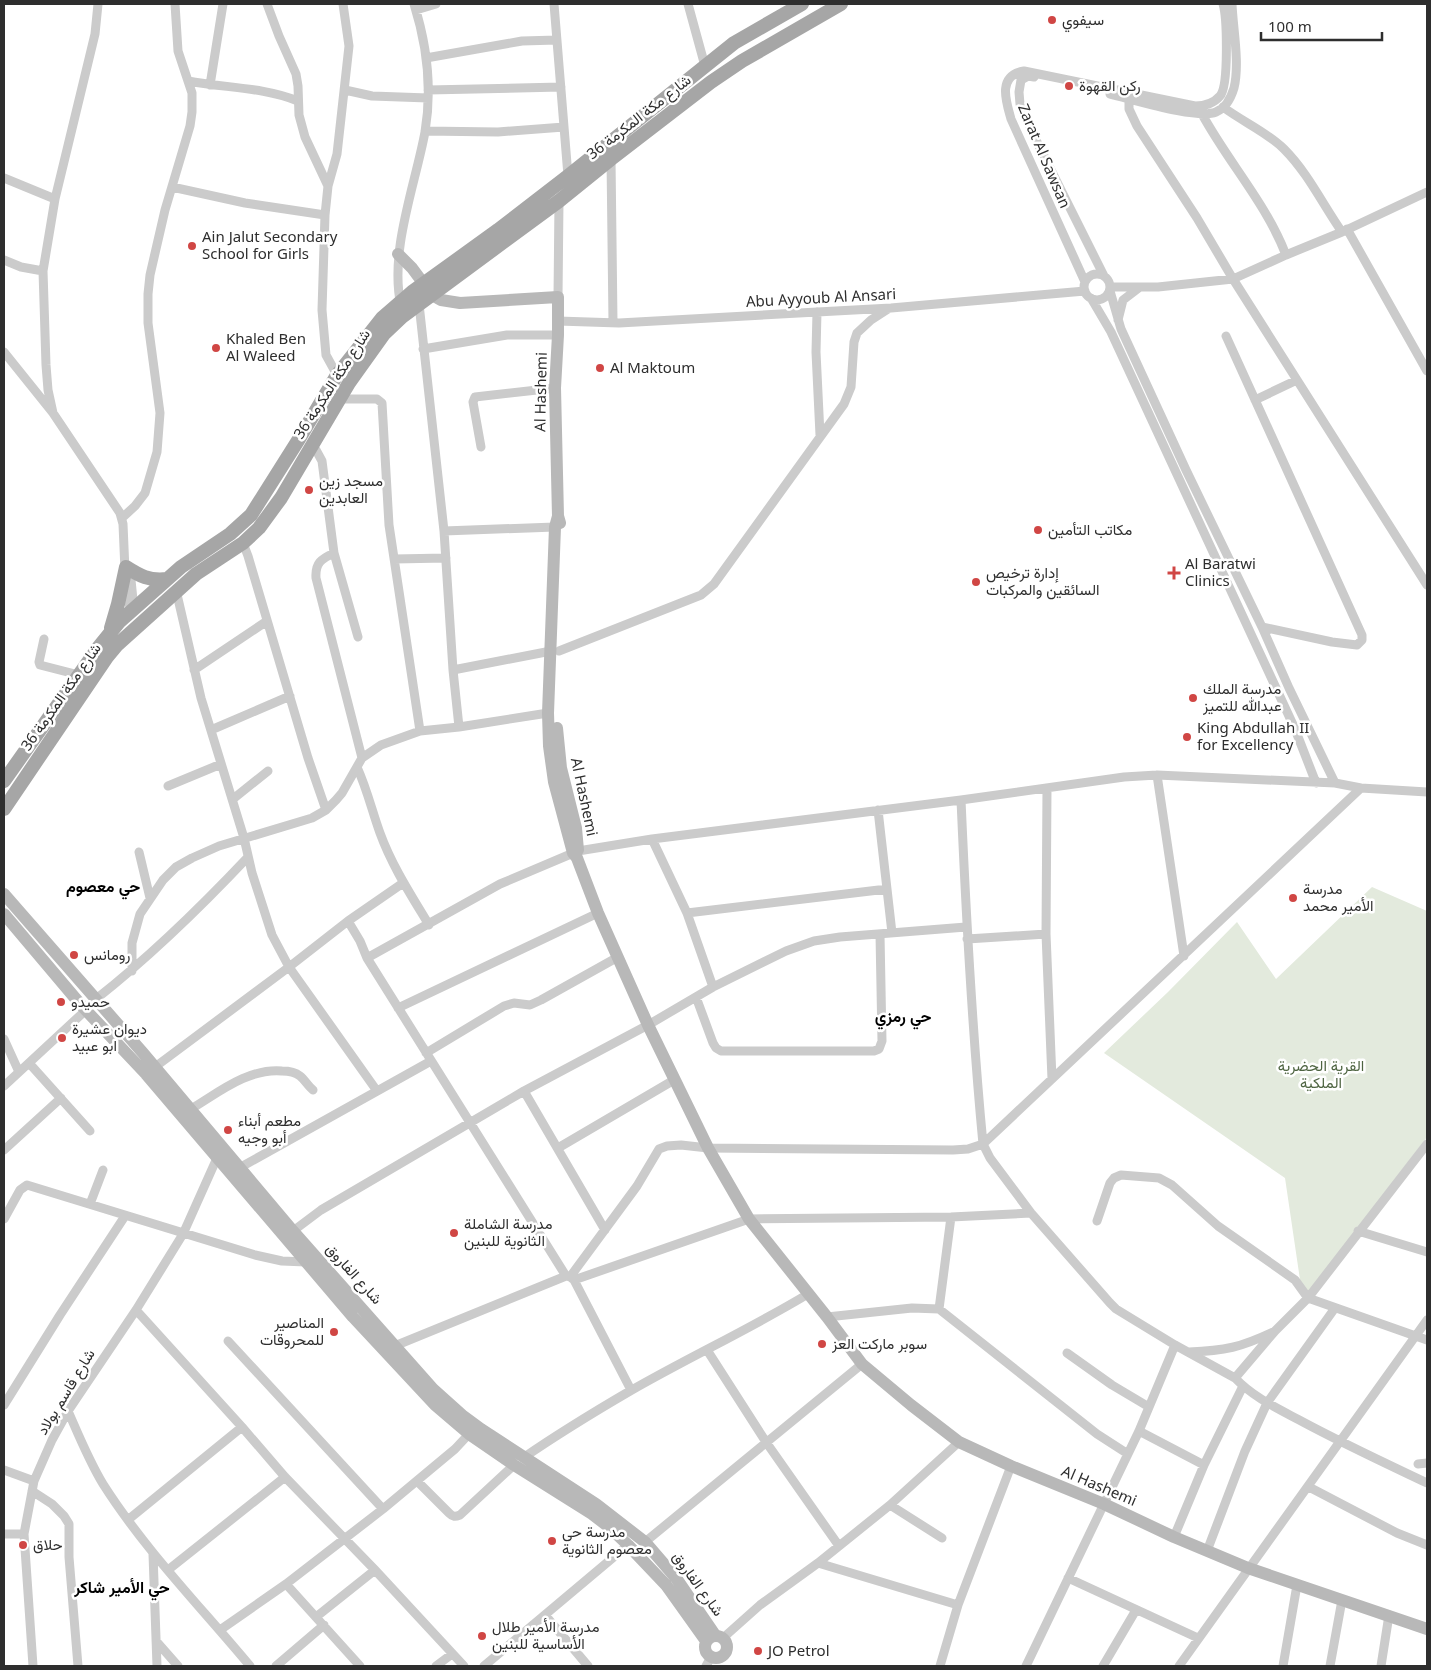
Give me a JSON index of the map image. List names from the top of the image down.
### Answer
{
  "streets": {
    "main road": ["شارع مكة المكرمة 36"],
    "street": [
      "Zarat Al Sawsan",
      "Abu Ayyoub Al Ansari",
      "Al Hashemi",
      "شارع الفاروق",
      "شارع قاسم بولاد"
    ]
  },
  "crossings": [
    ["Zarat Al Sawsan", "Abu Ayyoub Al Ansari"],
    ["Abu Ayyoub Al Ansari", "Al Hashemi"],
    ["شارع الفاروق", "شارع قاسم بولاد"]
  ],
  "districts": ["حي معصوم", "حي رمزي", "حي الأمير شاكر"],
  "parks": ["القرية الحضرية الملكية"],
  "places": {
    "other": [
      "سيفوي",
      "ركن القهوة",
      "Ain Jalut Secondary School for Girls",
      "Khaled Ben Al Waleed",
      "Al Maktoum",
      "مسجد زين العابدين",
      "مكاتب التأمين",
      "إدارة ترخيص السائقين والمركبات",
      "مدرسة الملك عبدالله للتميز",
      "King Abdullah II for Excellency",
      "مدرسة الأمير محمد",
      "رومانس",
      "حميدو",
      "ديوان عشيرة ابو عبيد",
      "مطعم أبناء أبو وجيه",
      "مدرسة الشاملة الثانوية للبنين",
      "المناصير للمحروقات",
      "سوبر ماركت العز",
      "مدرسة حي معصوم الثانوية",
      "حلاق",
      "مدرسة الأمير طلال الأساسية للبنين",
      "JO Petrol"
    ],
    "health": ["Al Baratwi Clinics"]
  },
  "scale_bar": "100 m"
}
